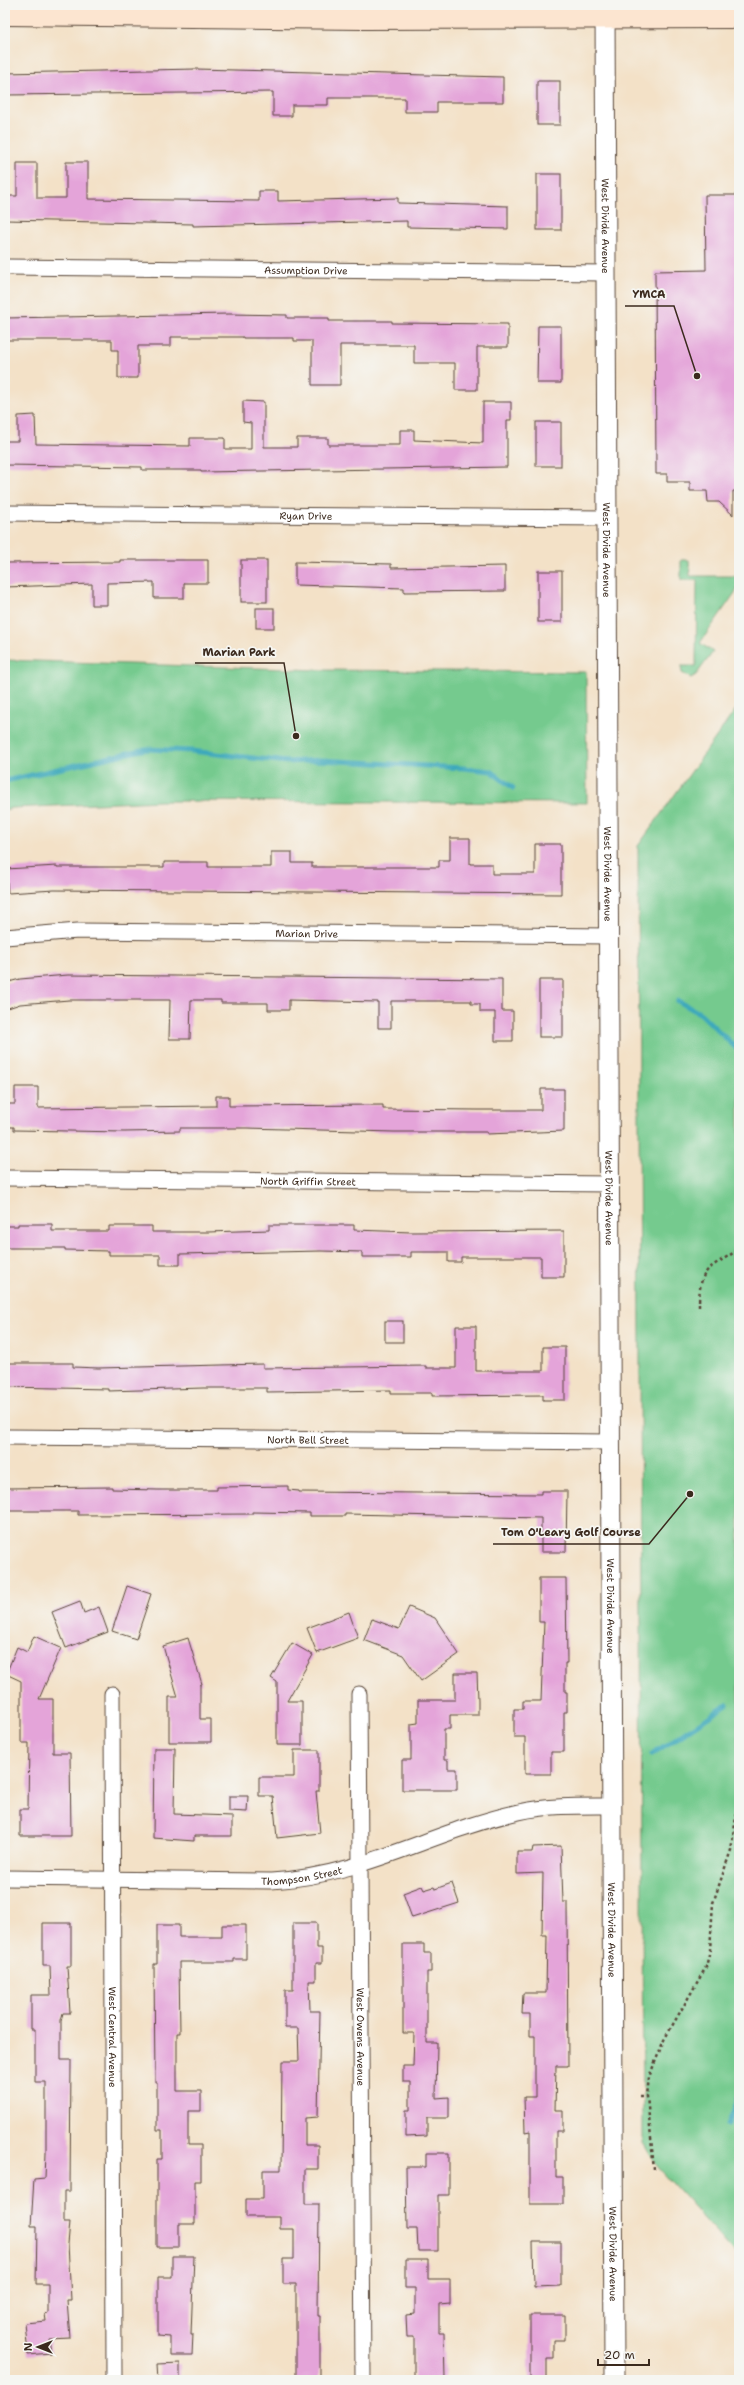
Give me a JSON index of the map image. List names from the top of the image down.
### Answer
{
  "streets": {
    "street": [
      "West Divide Avenue",
      "Assumption Drive",
      "Ryan Drive",
      "Marian Drive",
      "North Griffin Street",
      "North Bell Street",
      "Thompson Street",
      "West Central Avenue",
      "West Owens Avenue"
    ]
  },
  "crossings": [
    ["West Divide Avenue", "Assumption Drive"],
    ["West Divide Avenue", "Ryan Drive"],
    ["West Divide Avenue", "Marian Drive"],
    ["West Divide Avenue", "North Griffin Street"],
    ["West Divide Avenue", "North Bell Street"],
    ["West Divide Avenue", "Thompson Street"],
    ["Thompson Street", "West Central Avenue"],
    ["Thompson Street", "West Owens Avenue"]
  ],
  "places": ["YMCA", "Marian Park", "Tom O'Leary Golf Course"],
  "scale_bar": "20 m",
  "north": "left"
}
